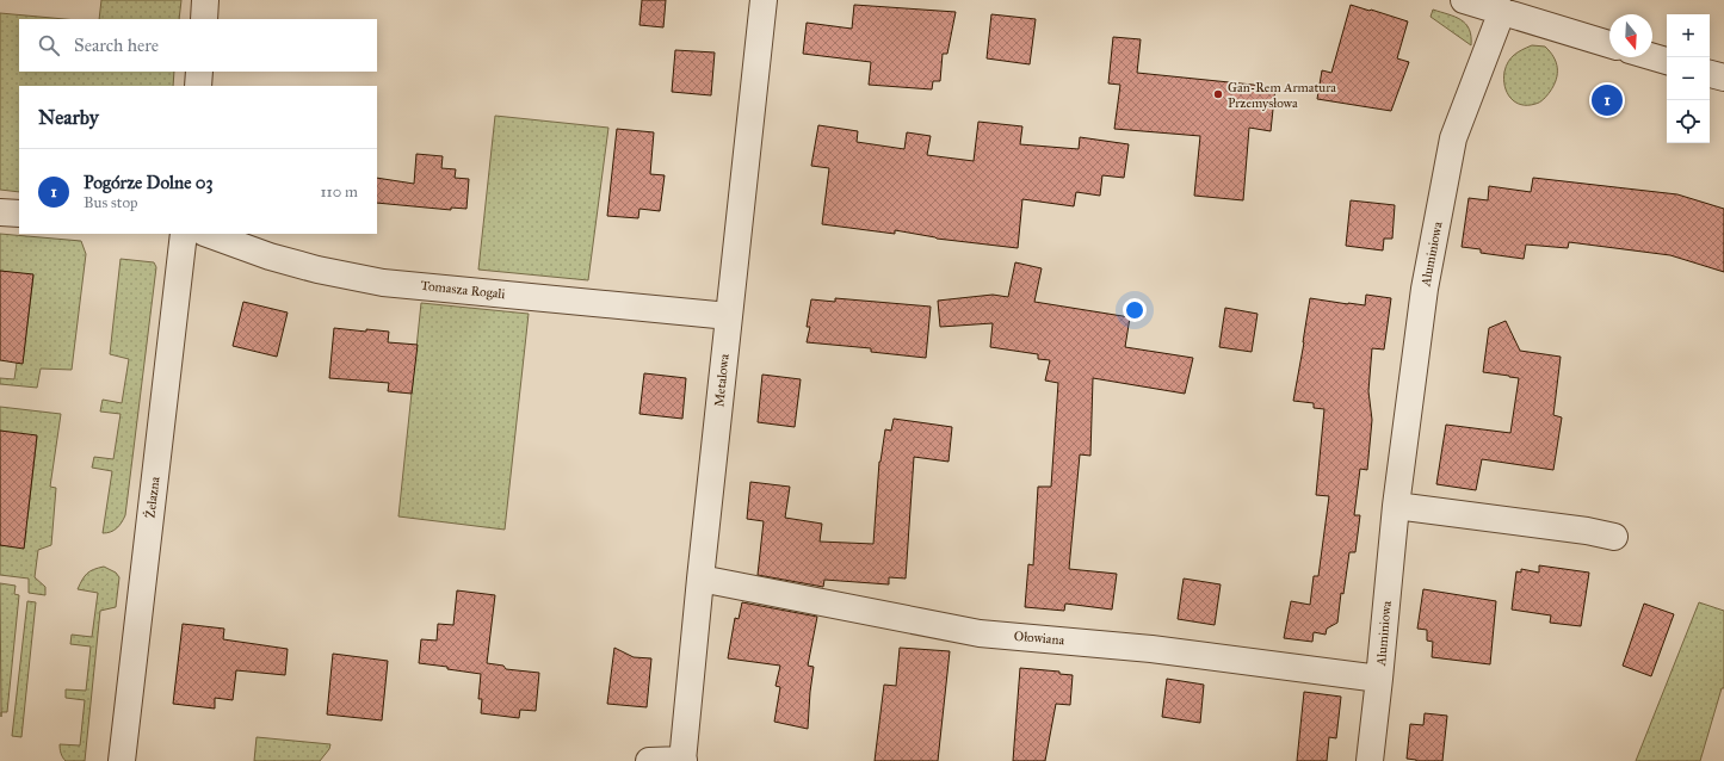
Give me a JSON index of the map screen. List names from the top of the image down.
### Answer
{
  "streets": {
    "street": [
      "Aluminiowa",
      "Tomasza Rogali",
      "Metalowa",
      "Żelazna",
      "Ołowiana"
    ]
  },
  "crossings": [
    ["Aluminiowa", "Ołowiana"],
    ["Tomasza Rogali", "Metalowa"],
    ["Metalowa", "Ołowiana"]
  ],
  "places": ["Gan-Rem Armatura Przemysłowa"],
  "north": "bottom",
  "page": {
    "map_buttons": ["+", "−"],
    "search": "Search here",
    "pins": "1",
    "heading": "Nearby",
    "list": [
      {
        "mark": "1",
        "name": "Pogórze Dolne 03",
        "note": "Bus stop",
        "value": "110 m"
      }
    ]
  }
}
